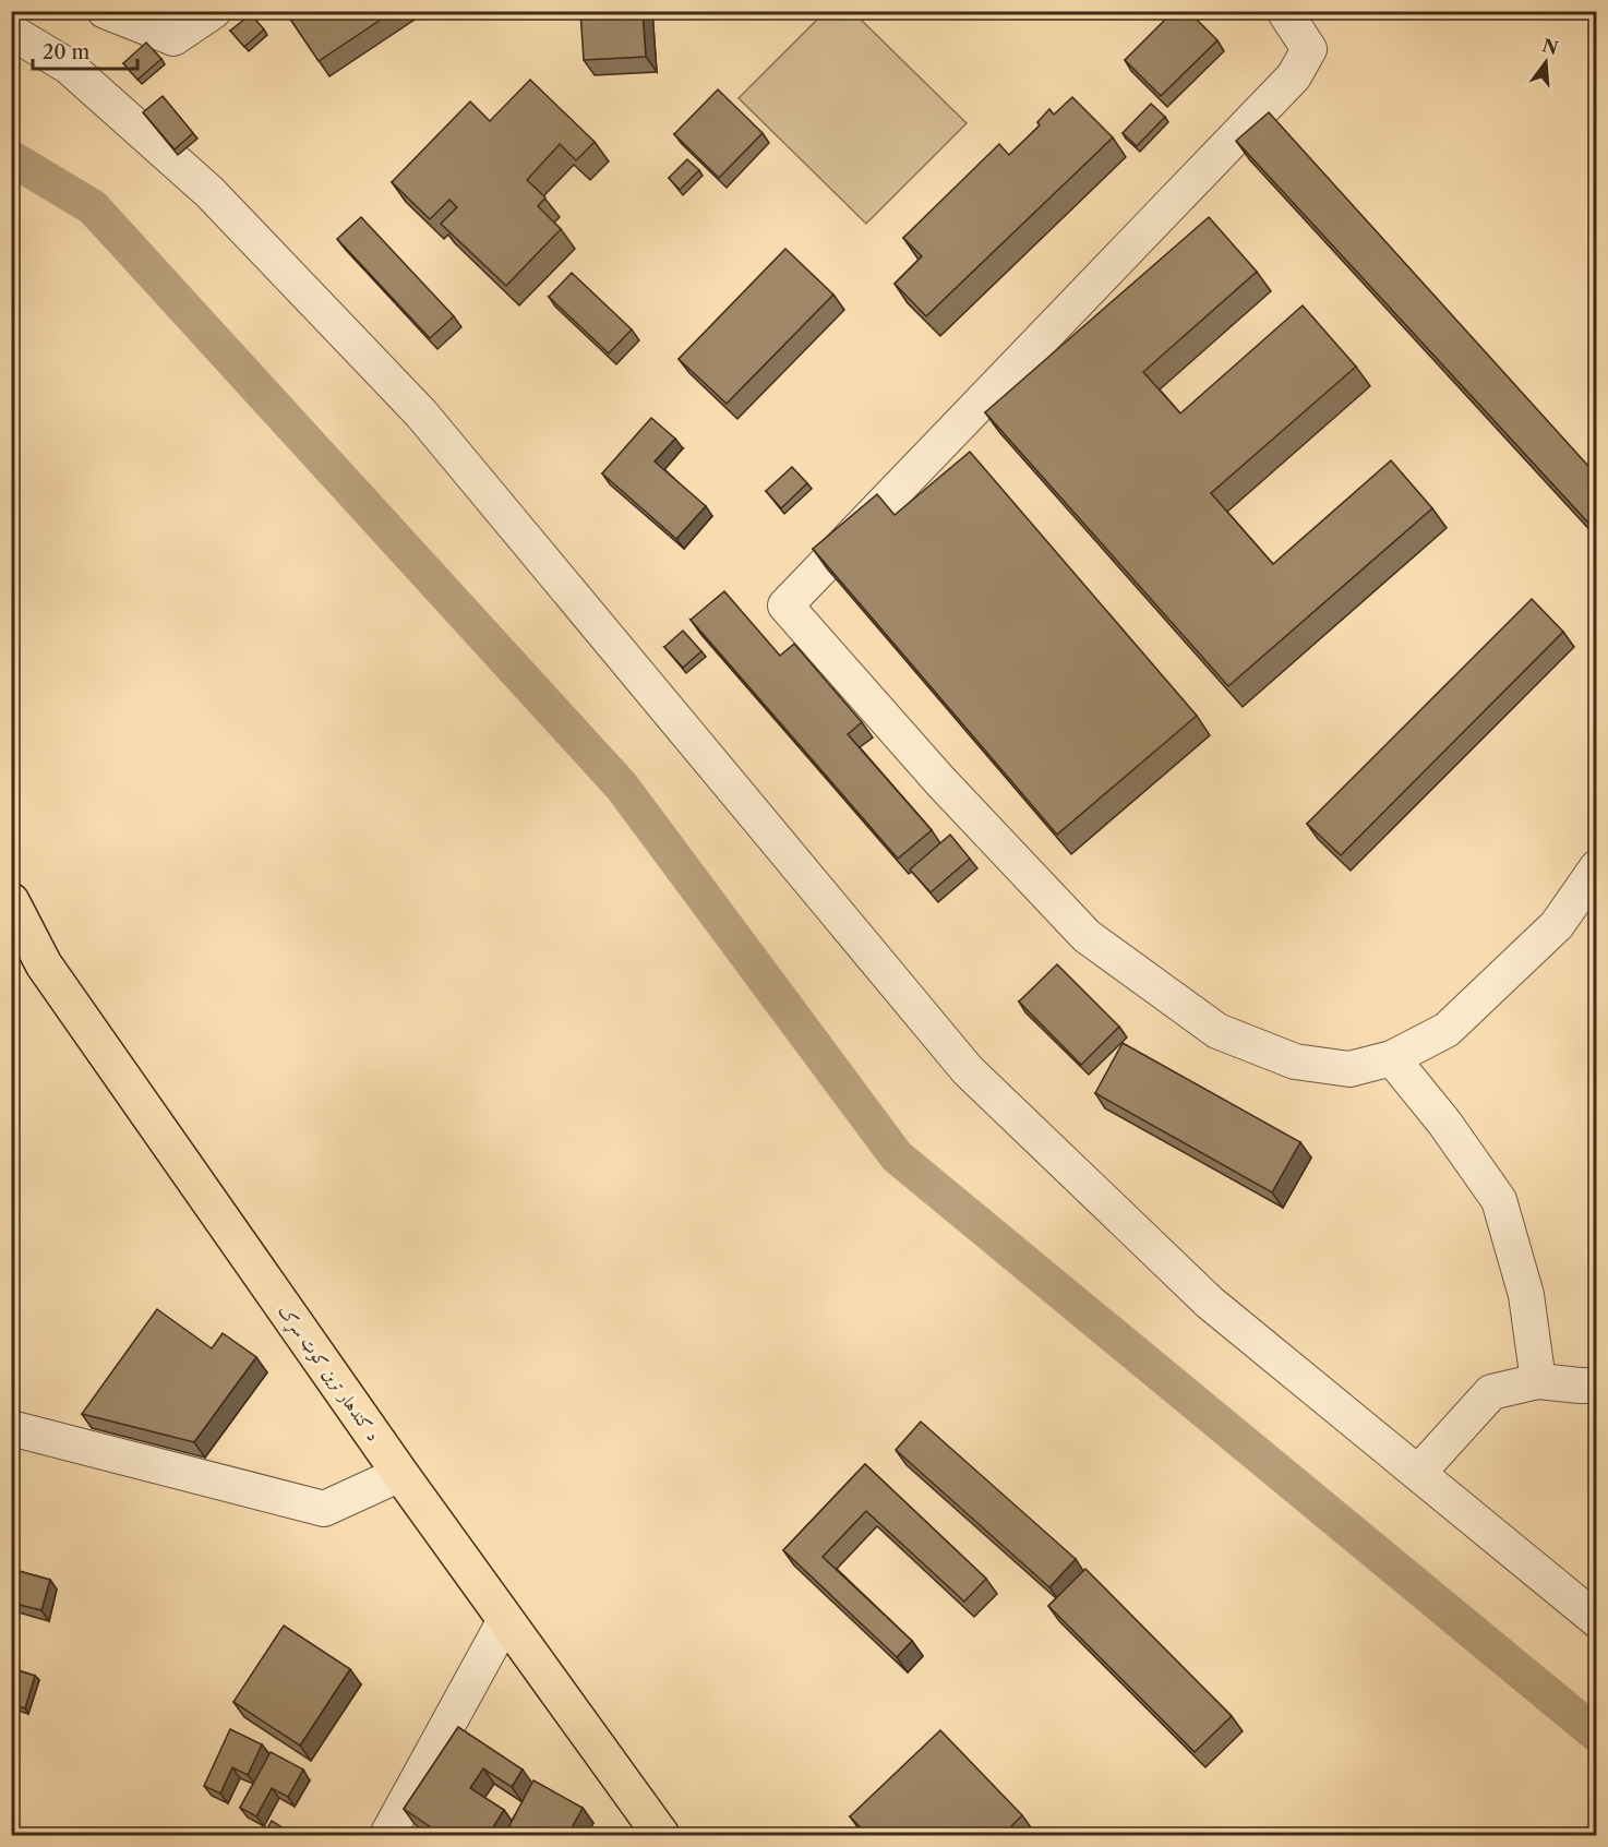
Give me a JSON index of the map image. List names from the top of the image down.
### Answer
{
  "streets": {
    "main road": ["د کندهار ترين کوټ سړک"]
  },
  "scale_bar": "20 m",
  "north": "top"
}
